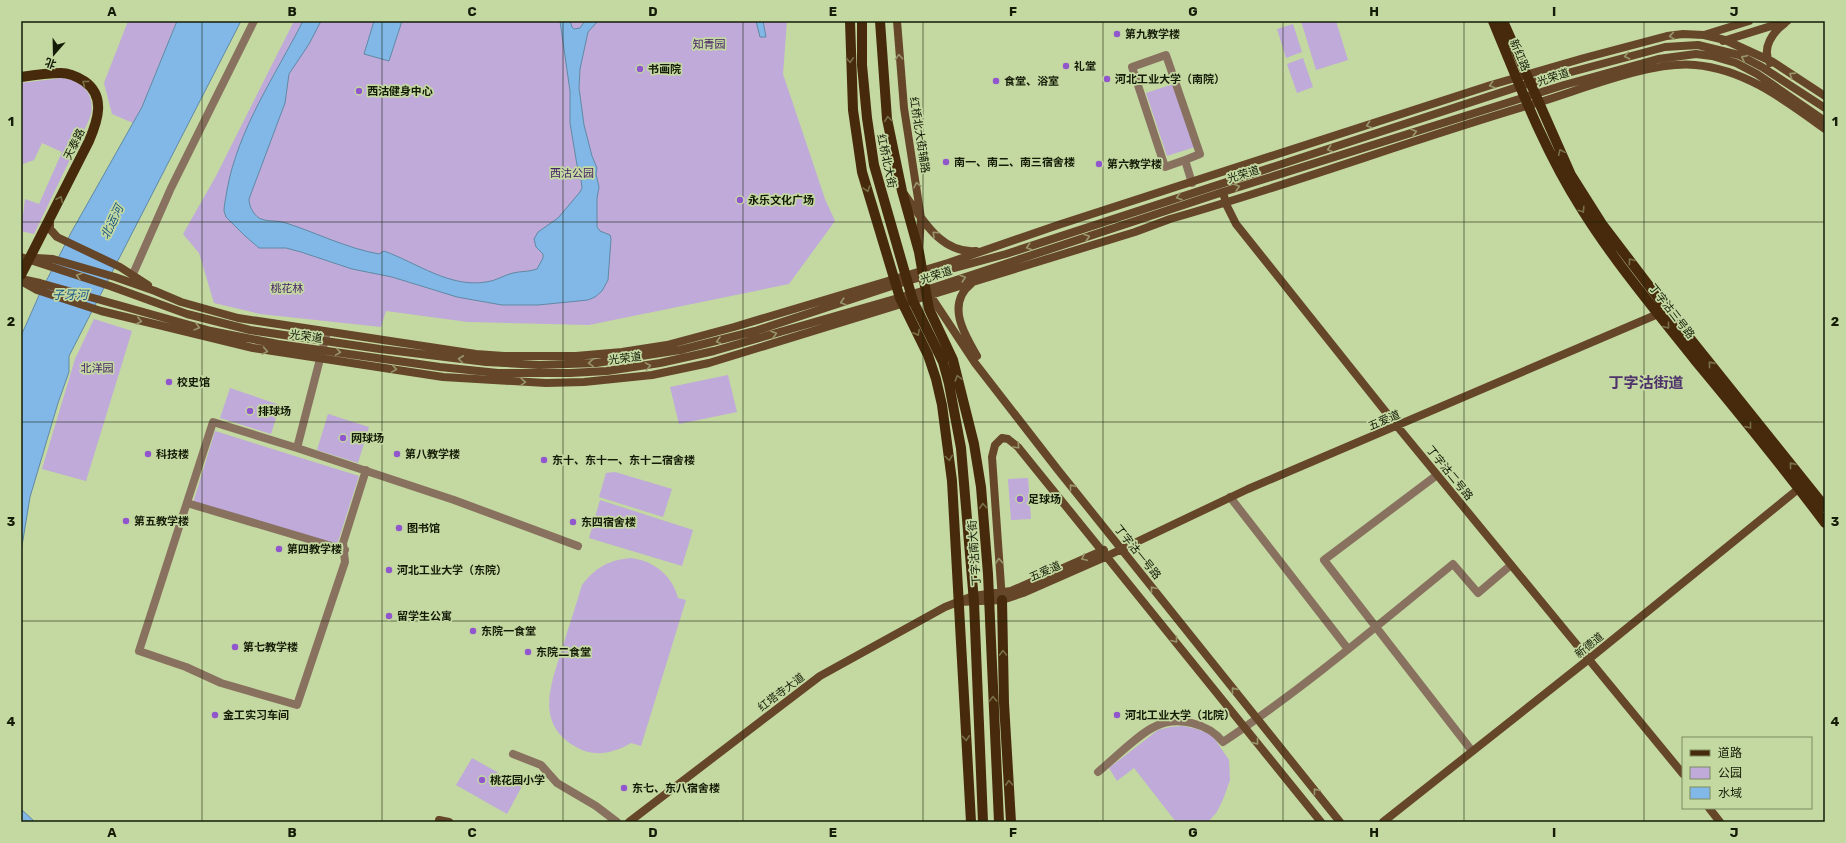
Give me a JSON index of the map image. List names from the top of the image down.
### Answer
{
  "streets": {
    "main road": [
      "新红路",
      "光荣道",
      "红桥北大街辅路",
      "天泰路",
      "红桥北大街",
      "丁字沽三号路",
      "五爱道",
      "丁字沽二号路",
      "丁字沽一号路",
      "丁字沽南大街",
      "新德道",
      "红塔寺大道"
    ]
  },
  "crossings": [
    ["新红路", "光荣道"],
    ["新红路", "丁字沽三号路"],
    ["光荣道", "红桥北大街"],
    ["光荣道", "丁字沽三号路"],
    ["光荣道", "丁字沽二号路"],
    ["光荣道", "丁字沽一号路"],
    ["光荣道", "丁字沽南大街"],
    ["红桥北大街辅路", "红桥北大街"],
    ["红桥北大街", "丁字沽一号路"],
    ["红桥北大街", "丁字沽南大街"],
    ["丁字沽三号路", "五爱道"],
    ["丁字沽三号路", "新德道"],
    ["五爱道", "丁字沽二号路"],
    ["五爱道", "丁字沽一号路"],
    ["五爱道", "丁字沽南大街"],
    ["五爱道", "红塔寺大道"],
    ["丁字沽二号路", "新德道"],
    ["丁字沽一号路", "丁字沽南大街"],
    ["丁字沽南大街", "红塔寺大道"]
  ],
  "districts": ["丁字沽街道"],
  "water": ["北运河", "子牙河"],
  "parks": [
    "知青园",
    "西沽公园",
    "桃花林",
    "北洋园"
  ],
  "places": [
    "第九教学楼",
    "礼堂",
    "书画院",
    "河北工业大学（南院）",
    "食堂、浴室",
    "西沽健身中心",
    "南一、南二、南三宿舍楼",
    "第六教学楼",
    "永乐文化广场",
    "校史馆",
    "排球场",
    "网球场",
    "科技楼",
    "第八教学楼",
    "东十、东十一、东十二宿舍楼",
    "足球场",
    "第五教学楼",
    "东四宿舍楼",
    "图书馆",
    "第四教学楼",
    "河北工业大学（东院）",
    "留学生公寓",
    "东院一食堂",
    "第七教学楼",
    "东院二食堂",
    "金工实习车间",
    "河北工业大学（北院）",
    "桃花园小学",
    "东七、东八宿舍楼"
  ],
  "legend": ["道路", "公园", "水域"],
  "north": "bottom",
  "grid": {
    "columns": [
      "A",
      "B",
      "C",
      "D",
      "E",
      "F",
      "G",
      "H",
      "I",
      "J"
    ],
    "rows": [
      "1",
      "2",
      "3",
      "4"
    ]
  }
}
